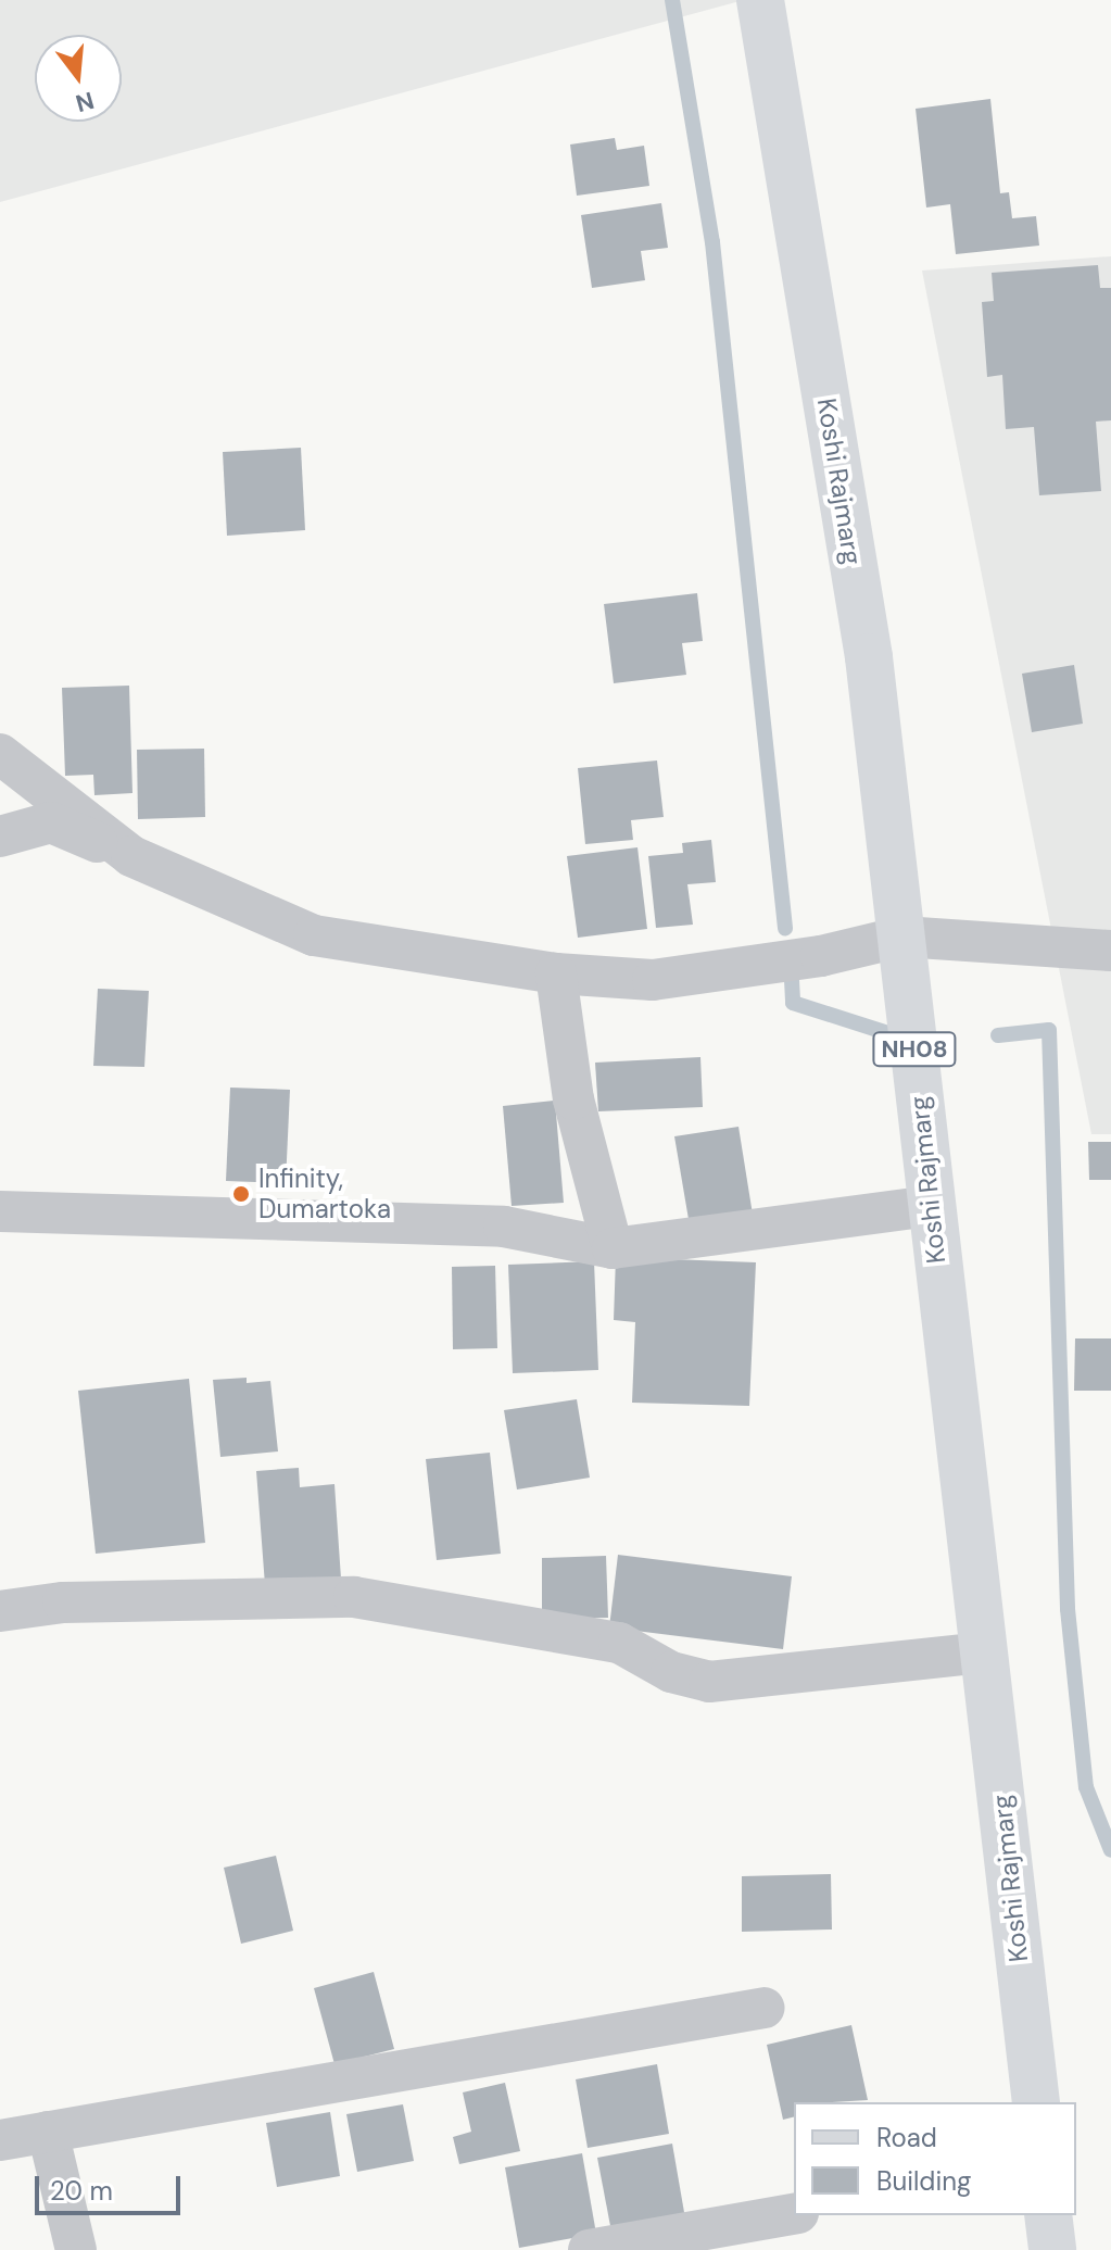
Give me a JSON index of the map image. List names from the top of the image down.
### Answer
{
  "streets": {
    "main road": ["Koshi Rajmarg", "NH08"]
  },
  "places": ["Infinity, Dumartoka"],
  "legend": ["Road", "Building"],
  "scale_bar": "20 m",
  "north": "bottom"
}
